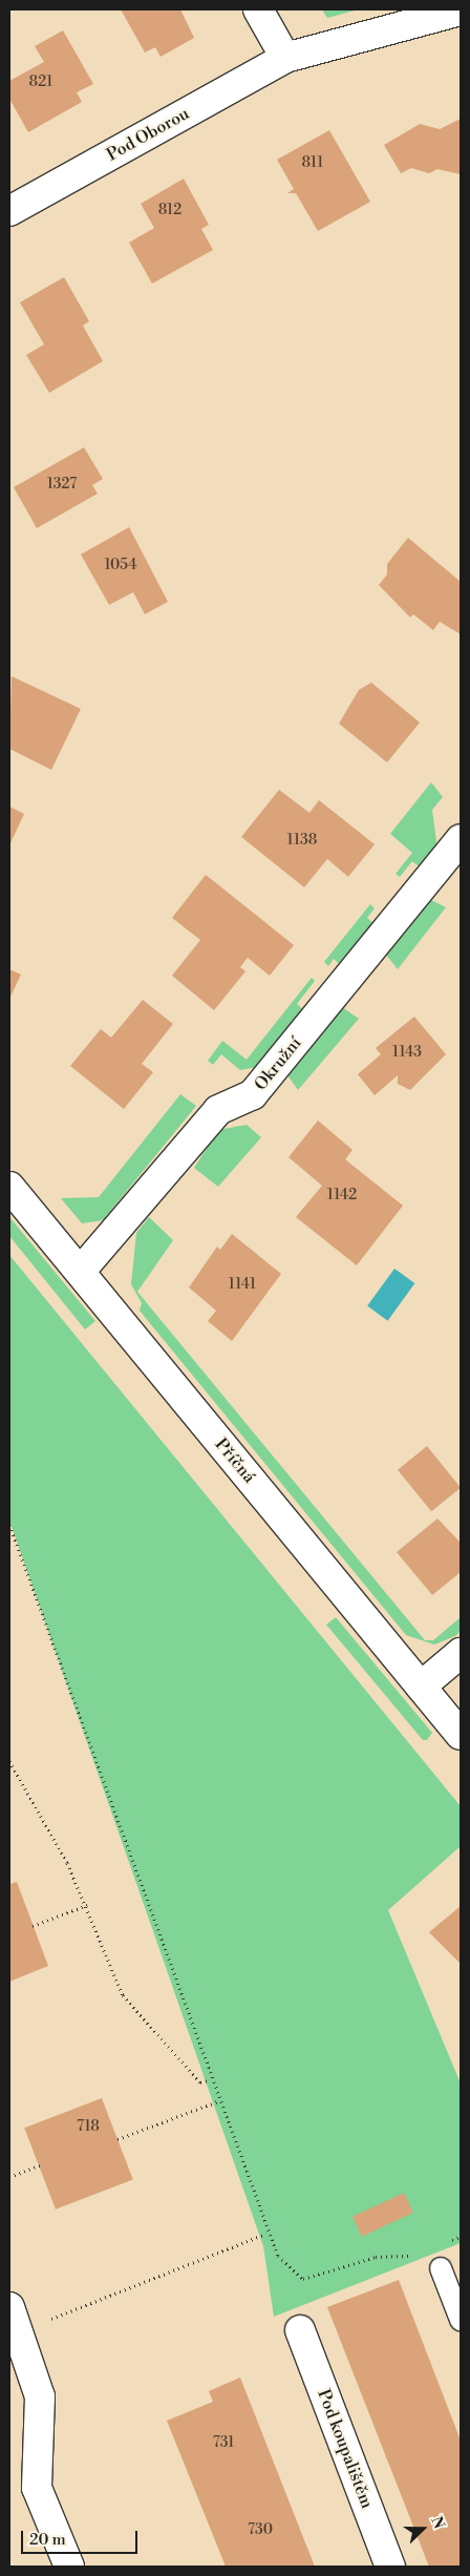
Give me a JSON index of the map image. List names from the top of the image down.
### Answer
{
  "streets": {
    "street": [
      "Pod Oborou",
      "Okružní",
      "Příčná",
      "Pod koupalištěm"
    ]
  },
  "crossings": [
    ["Okružní", "Příčná"]
  ],
  "house_numbers": [
    "821",
    "811",
    "812",
    "1327",
    "1054",
    "1138",
    "1143",
    "1142",
    "1141",
    "718",
    "731",
    "730"
  ],
  "scale_bar": "20 m",
  "north": "right"
}
